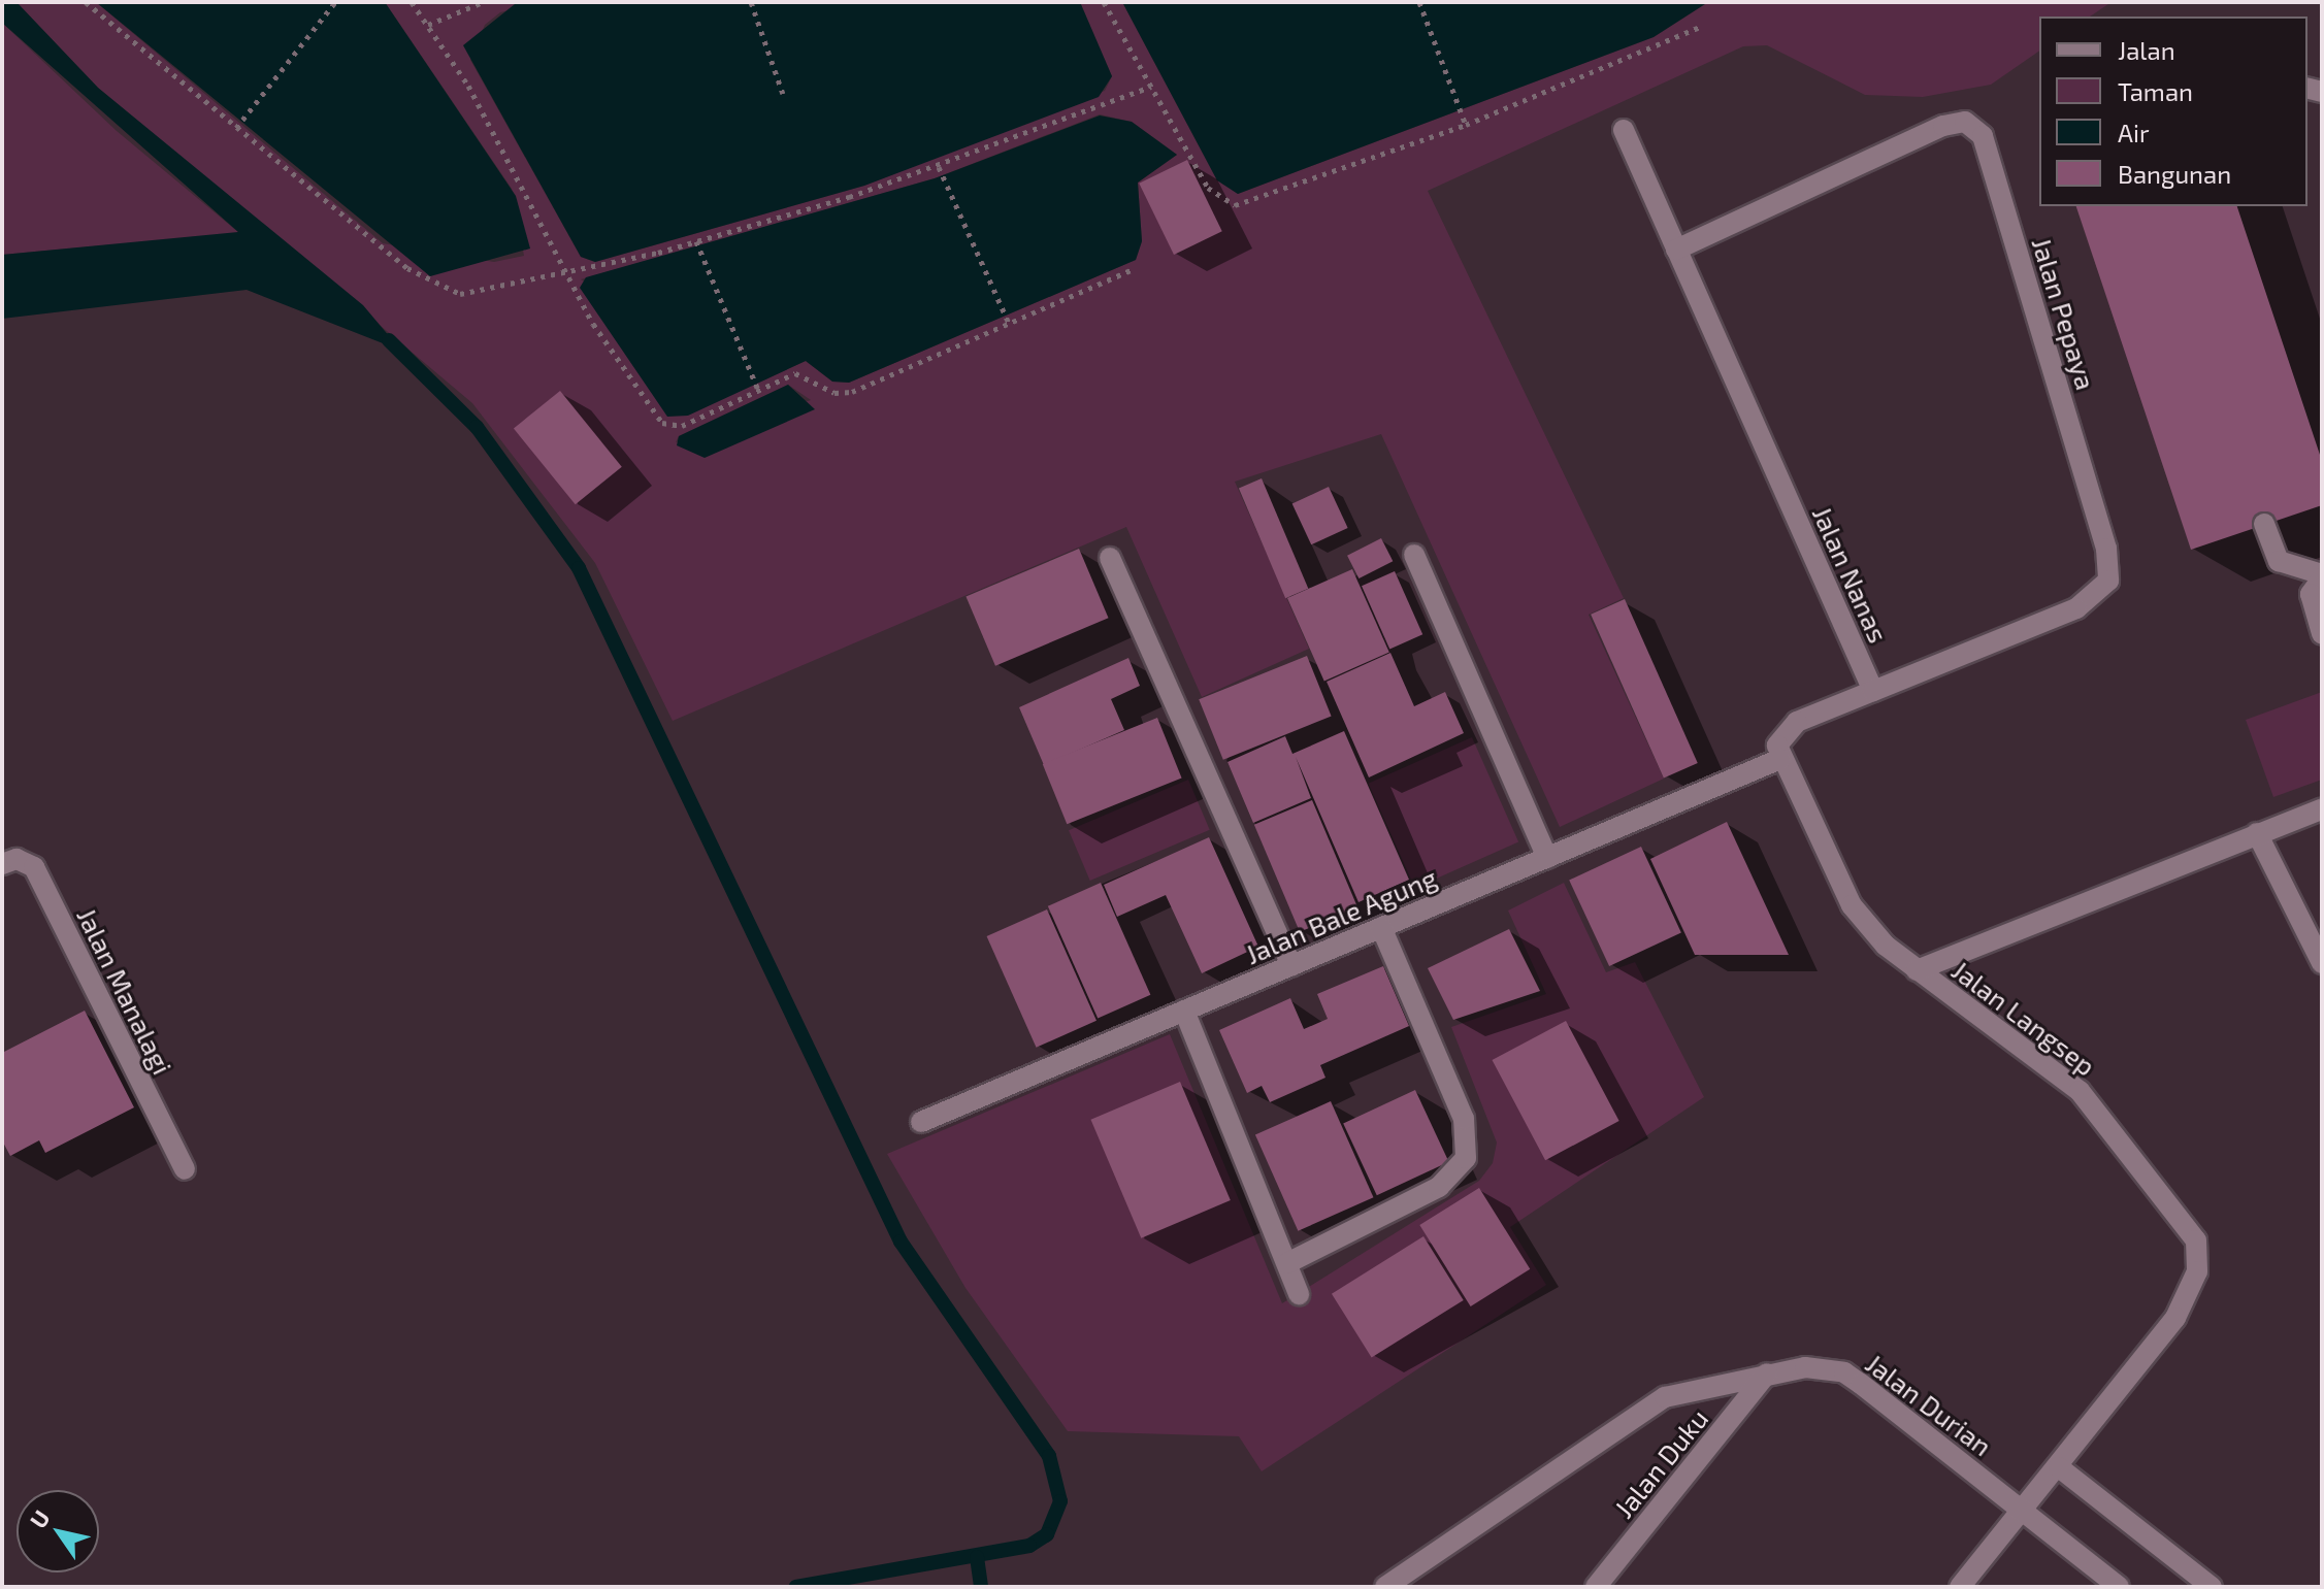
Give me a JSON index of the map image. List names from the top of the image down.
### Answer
{
  "streets": {
    "street": [
      "Jalan Pepaya",
      "Jalan Nanas",
      "Jalan Bale Agung",
      "Jalan Manalagi",
      "Jalan Langsep",
      "Jalan Durian",
      "Jalan Duku"
    ]
  },
  "crossings": [
    ["Jalan Pepaya", "Jalan Nanas"],
    ["Jalan Langsep", "Jalan Durian"],
    ["Jalan Durian", "Jalan Duku"]
  ],
  "legend": [
    "Jalan",
    "Taman",
    "Air",
    "Bangunan"
  ],
  "north": "top left"
}
